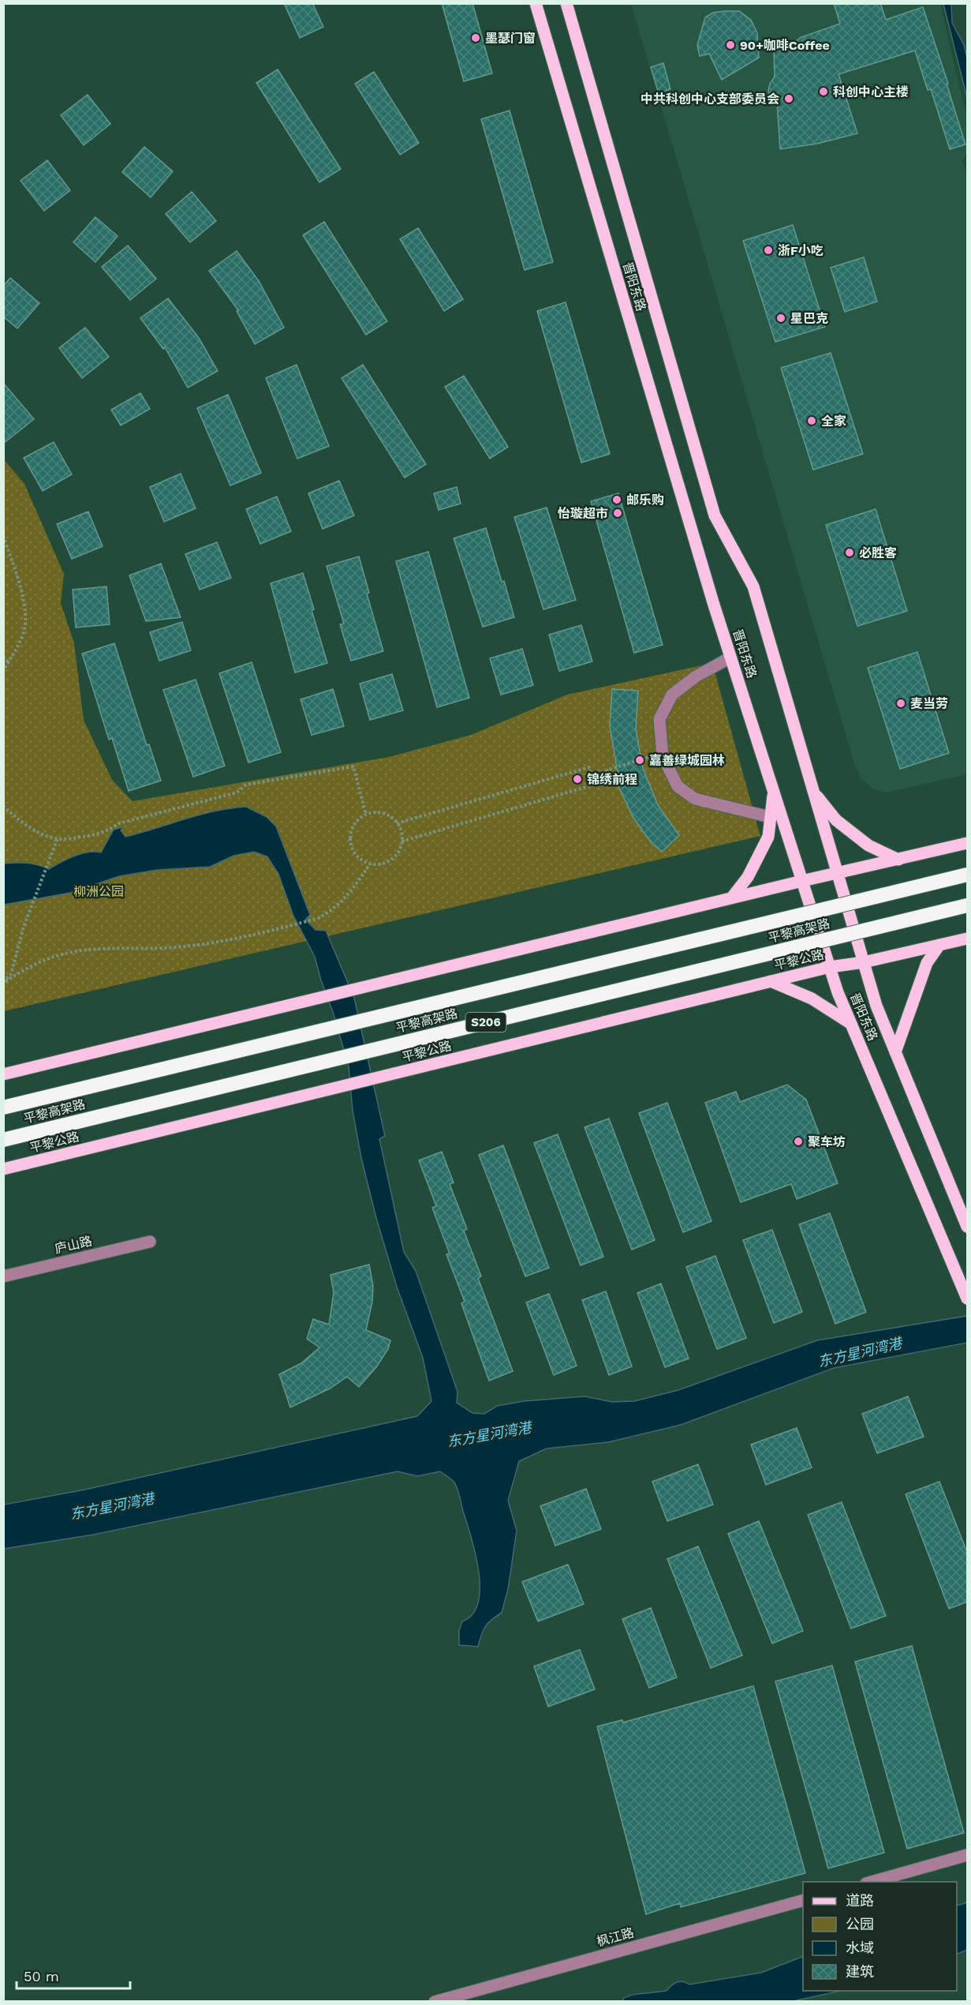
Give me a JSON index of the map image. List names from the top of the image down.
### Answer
{
  "streets": {
    "highway": ["平黎高架路", "S206"],
    "main road": ["晋阳东路", "平黎公路"],
    "street": ["庐山路", "枫江路"]
  },
  "crossings": [
    ["晋阳东路", "平黎公路"]
  ],
  "water": ["东方星河湾港"],
  "parks": ["柳洲公园"],
  "places": [
    "墨瑟门窗",
    "90+咖啡Coffee",
    "科创中心主楼",
    "中共科创中心支部委员会",
    "浙F小吃",
    "星巴克",
    "全家",
    "邮乐购",
    "怡璇超市",
    "必胜客",
    "麦当劳",
    "嘉善绿城园林",
    "锦绣前程",
    "聚车坊"
  ],
  "legend": [
    "道路",
    "公园",
    "水域",
    "建筑"
  ],
  "scale_bar": "50 m"
}
